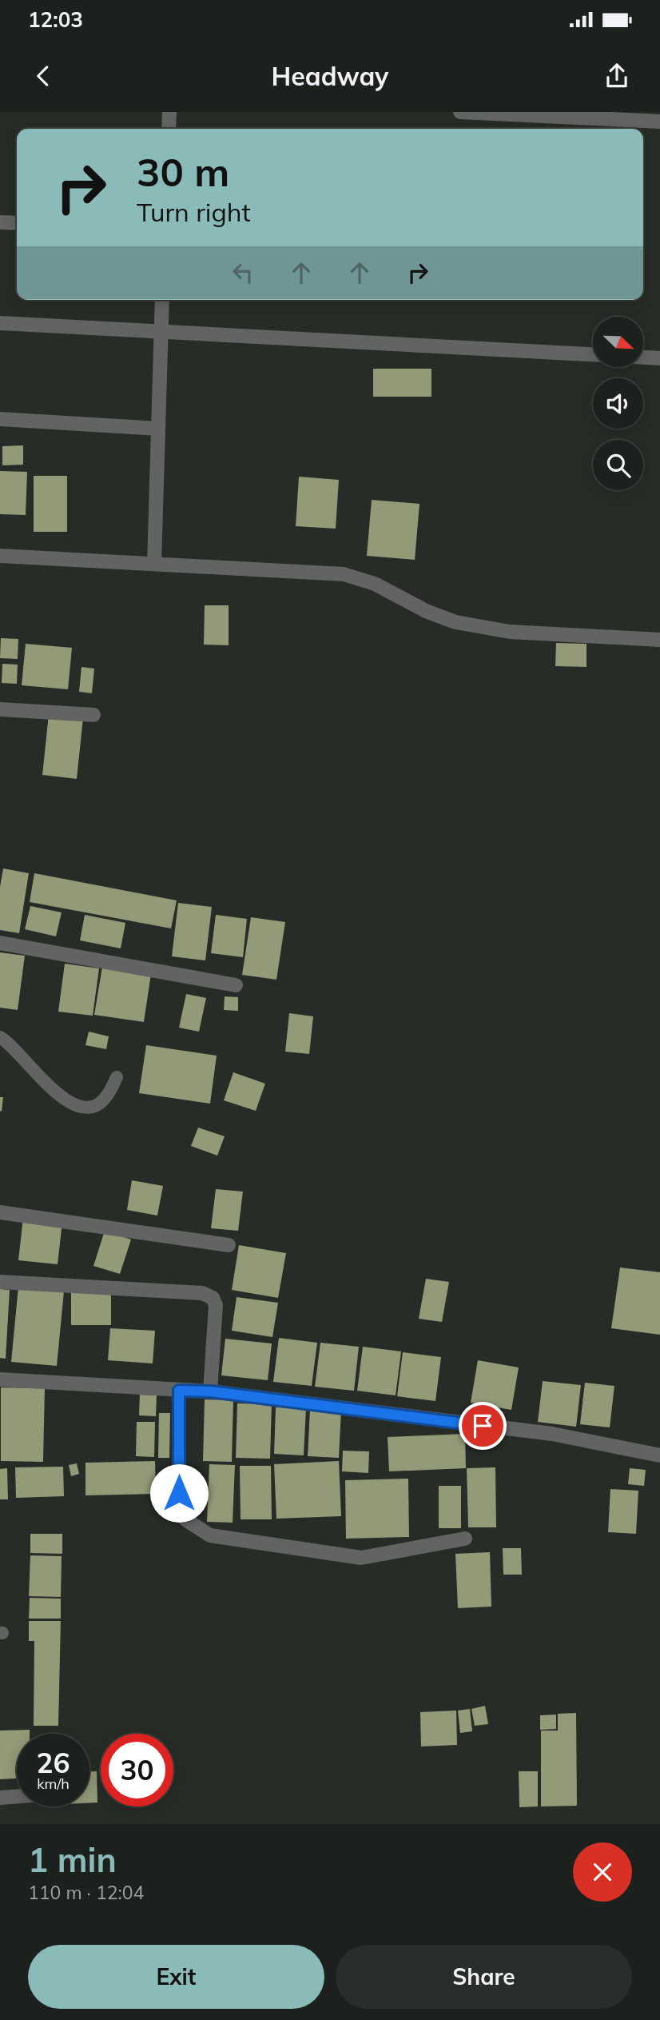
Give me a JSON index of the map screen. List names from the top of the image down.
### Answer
{
  "north": "bottom right",
  "page": {
    "status": "12:03",
    "header": "Headway",
    "turn": ["30 m", "Turn right"],
    "speed": "26 km/h",
    "limit": "30",
    "heading": ["1 min", "110 m · 12:04"],
    "buttons": ["Exit", "Share"]
  }
}
